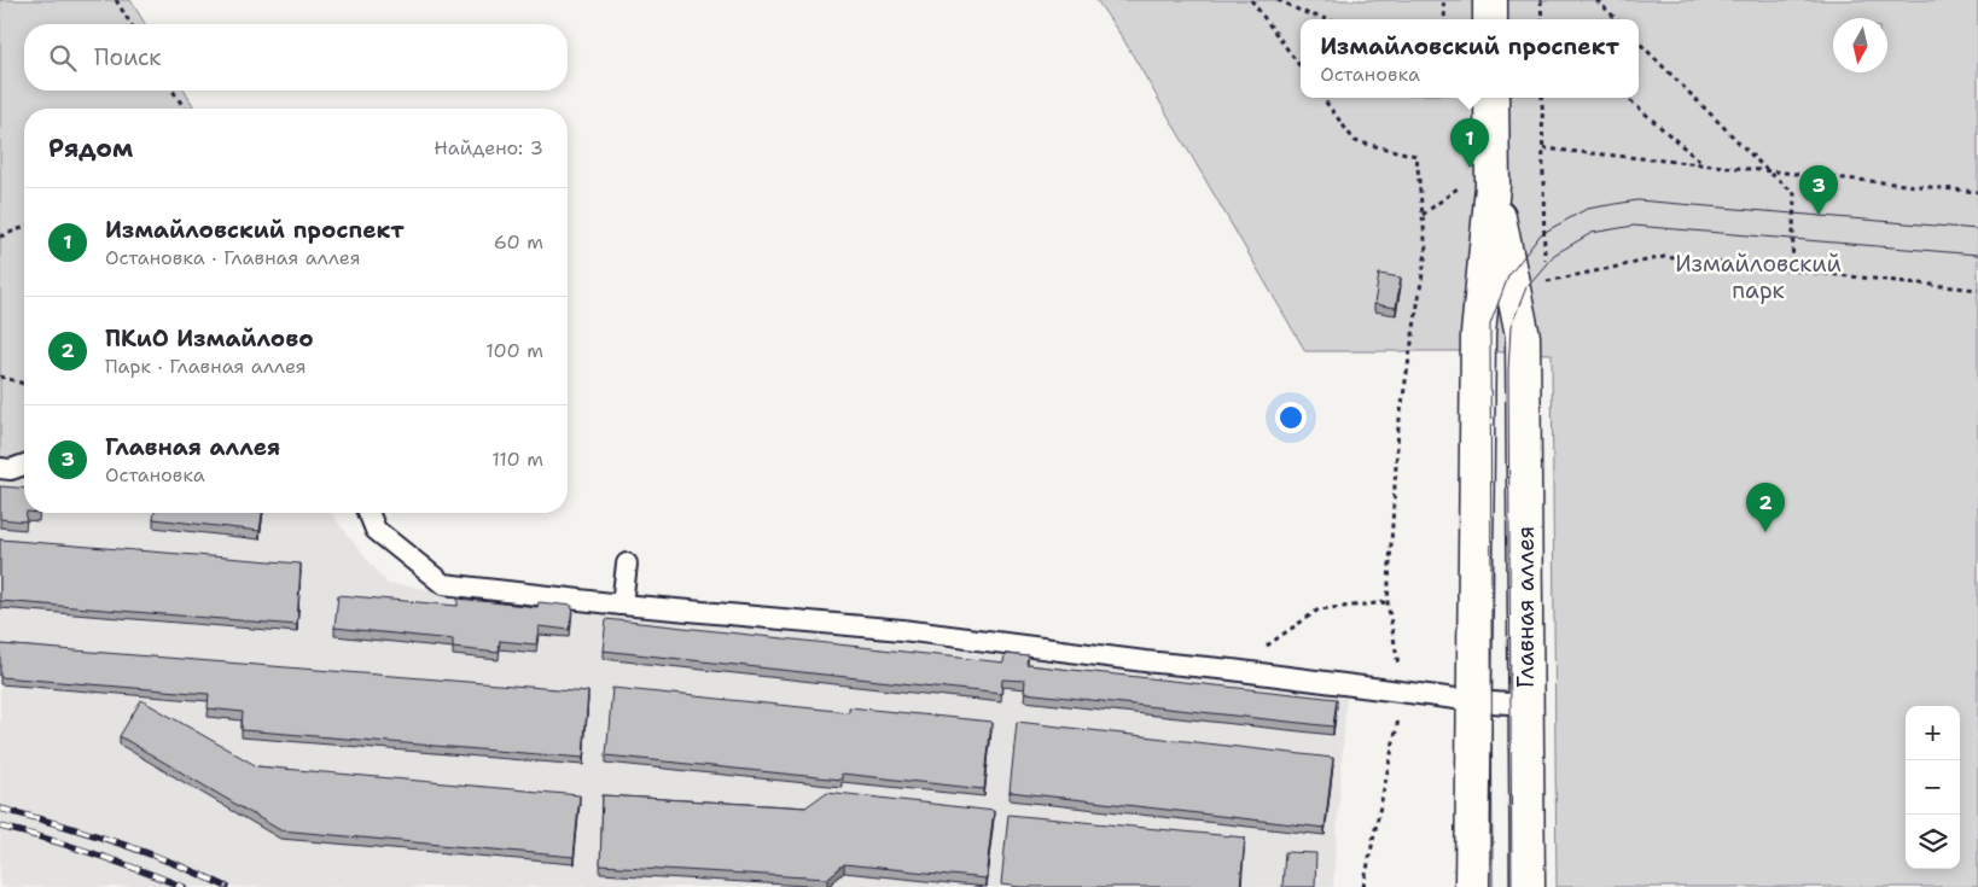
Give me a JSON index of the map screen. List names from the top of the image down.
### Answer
{
  "streets": {
    "main road": ["Главная аллея"]
  },
  "parks": ["Измайловский парк"],
  "north": "bottom",
  "page": {
    "popup": ["Измайловский проспект", "Остановка"],
    "search": "Поиск",
    "heading": ["Рядом", "Найдено: 3"],
    "pins": ["1", "3", "2"],
    "list": [
      {
        "mark": "1",
        "name": "Измайловский проспект",
        "note": "Остановка · Главная аллея",
        "value": "60 m"
      },
      {
        "mark": "2",
        "name": "ПКиО Измайлово",
        "note": "Парк · Главная аллея",
        "value": "100 m"
      },
      {
        "mark": "3",
        "name": "Главная аллея",
        "note": "Остановка",
        "value": "110 m"
      }
    ],
    "map_buttons": ["+", "−"]
  }
}
